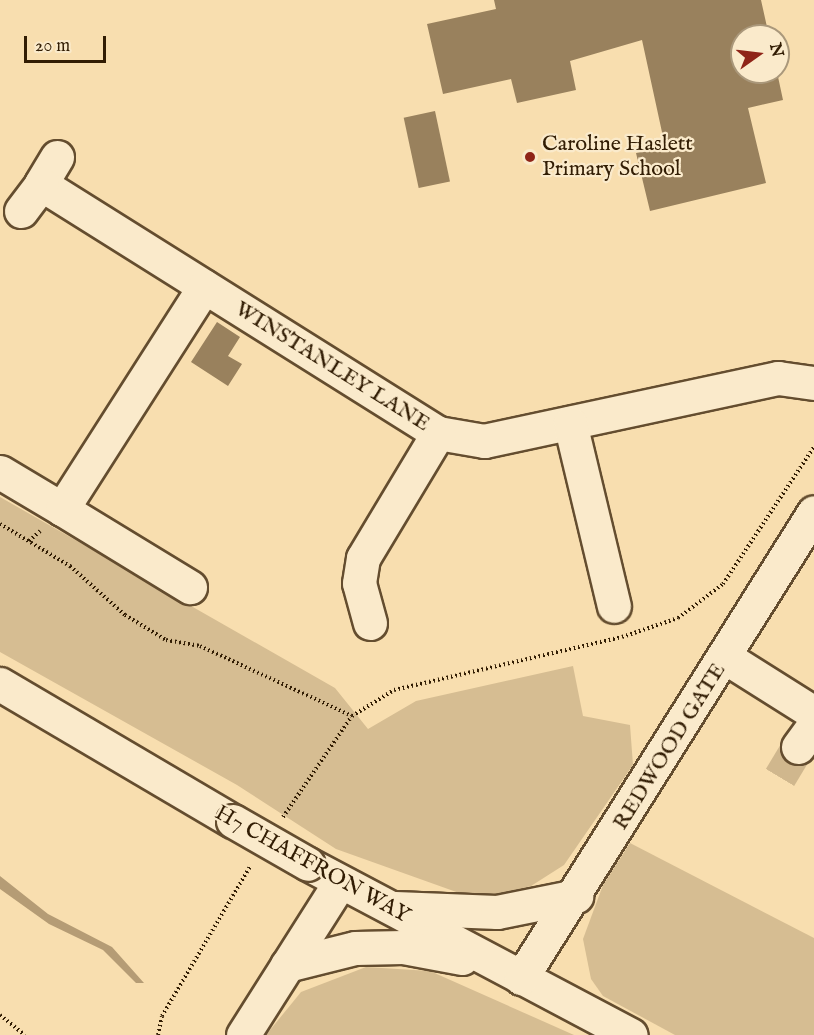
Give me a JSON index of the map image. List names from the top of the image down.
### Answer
{
  "streets": {
    "street": ["WINSTANLEY LANE", "REDWOOD GATE", "H7 CHAFFRON WAY"]
  },
  "crossings": [
    ["REDWOOD GATE", "H7 CHAFFRON WAY"]
  ],
  "places": ["Caroline Haslett Primary School"],
  "scale_bar": "20 m",
  "north": "right"
}
